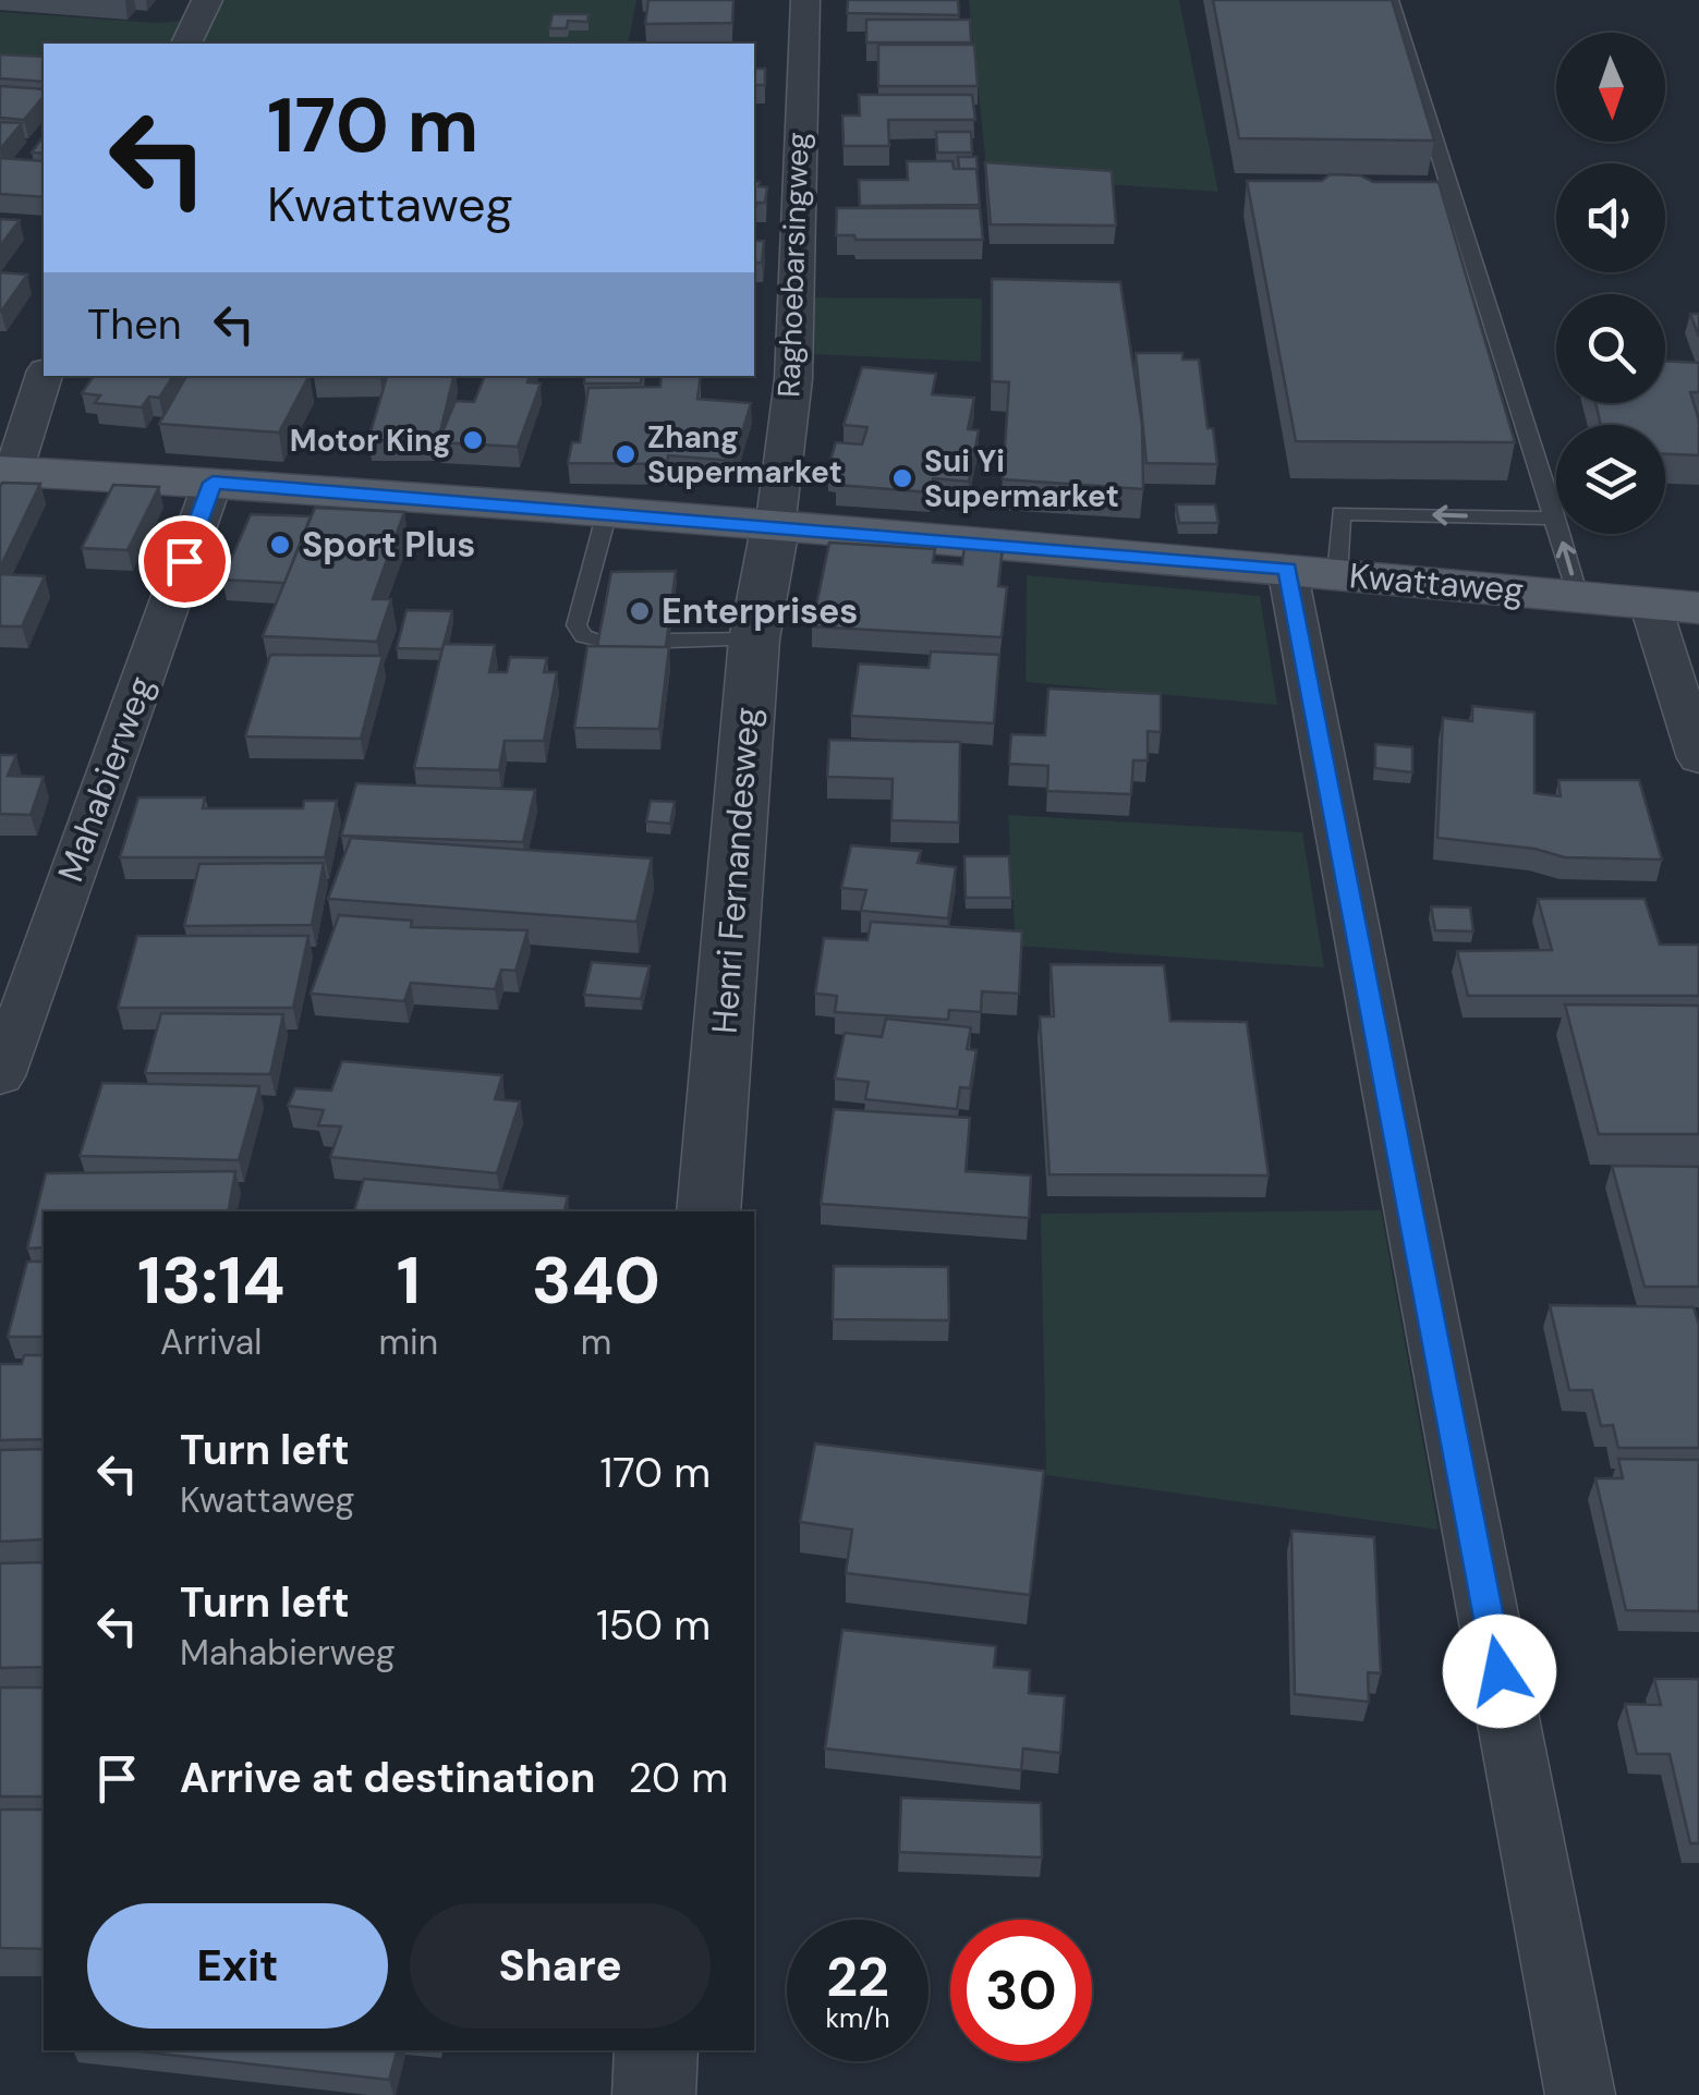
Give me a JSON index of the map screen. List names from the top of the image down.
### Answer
{
  "streets": {
    "main road": ["Kwattaweg"],
    "street": ["Raghoebarsingweg", "Mahabierweg", "Henri Fernandesweg"]
  },
  "crossings": [
    ["Raghoebarsingweg", "Kwattaweg"],
    ["Raghoebarsingweg", "Henri Fernandesweg"],
    ["Kwattaweg", "Mahabierweg"],
    ["Kwattaweg", "Henri Fernandesweg"]
  ],
  "places": [
    "Motor King",
    "Zhang Supermarket",
    "Sui Yi Supermarket",
    "Sport Plus",
    "Enterprises"
  ],
  "north": "bottom",
  "page": {
    "turn": ["170 m", "Kwattaweg"],
    "then": "Then",
    "eta": [
      "13:14",
      "Arrival",
      "1",
      "min",
      "340",
      "m"
    ],
    "list": [
      {
        "name": "Turn left",
        "note": "Kwattaweg",
        "value": "170 m"
      },
      {
        "name": "Turn left",
        "note": "Mahabierweg",
        "value": "150 m"
      },
      {
        "name": "Arrive at destination",
        "value": "20 m"
      }
    ],
    "buttons": ["Exit", "Share"],
    "speed": "22 km/h",
    "limit": "30"
  }
}
